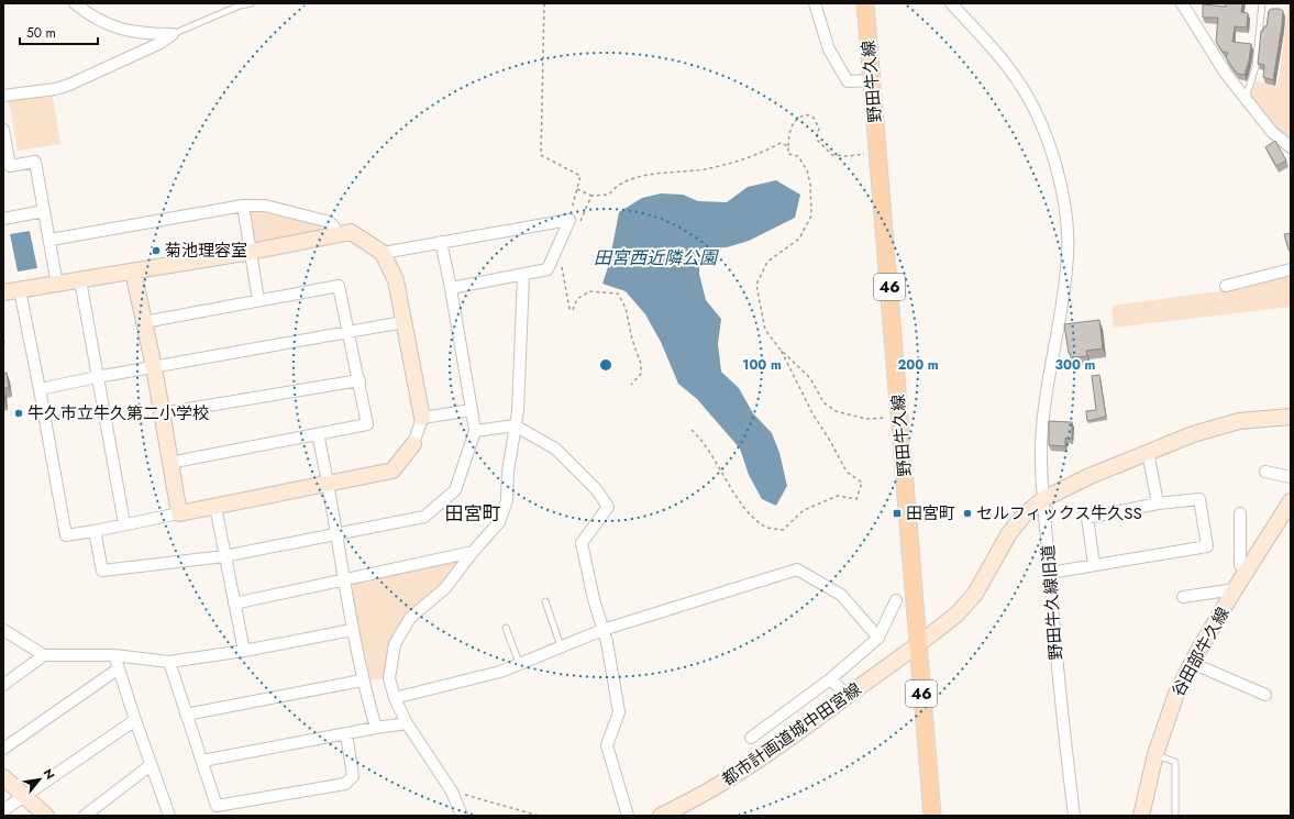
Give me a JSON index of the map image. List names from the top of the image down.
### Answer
{
  "streets": {
    "main road": ["野田牛久線", "46"],
    "street": ["野田牛久線旧道", "谷田部牛久線", "都市計画道城中田宮線"]
  },
  "crossings": [
    ["野田牛久線", "都市計画道城中田宮線"],
    ["野田牛久線旧道", "都市計画道城中田宮線"]
  ],
  "districts": ["田宮町"],
  "water": ["田宮西近隣公園"],
  "places": {
    "other": ["菊池理容室", "牛久市立牛久第二小学校", "セルフィックス牛久SS"],
    "transit": ["田宮町"]
  },
  "scale_bar": "50 m",
  "north": "top right",
  "rings": ["100 m", "200 m", "300 m"]
}
